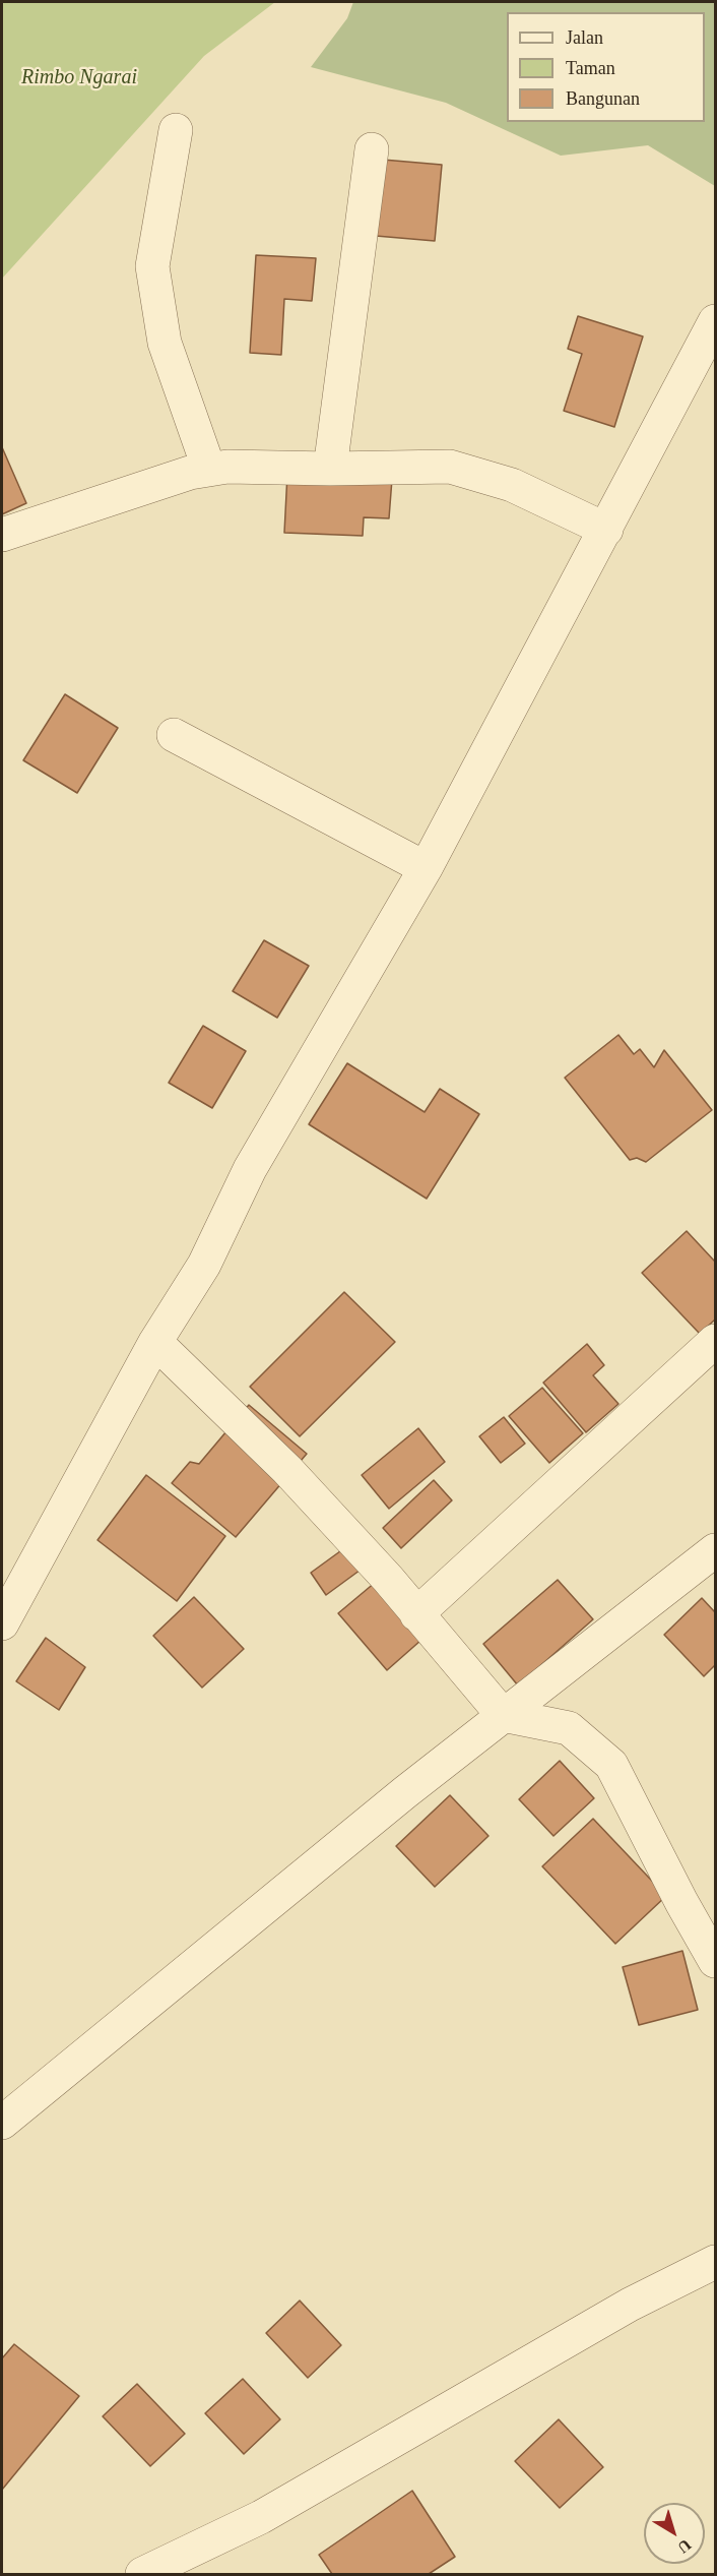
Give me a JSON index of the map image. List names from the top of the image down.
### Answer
{
  "parks": ["Rimbo Ngarai"],
  "legend": ["Jalan", "Taman", "Bangunan"],
  "north": "bottom right"
}
